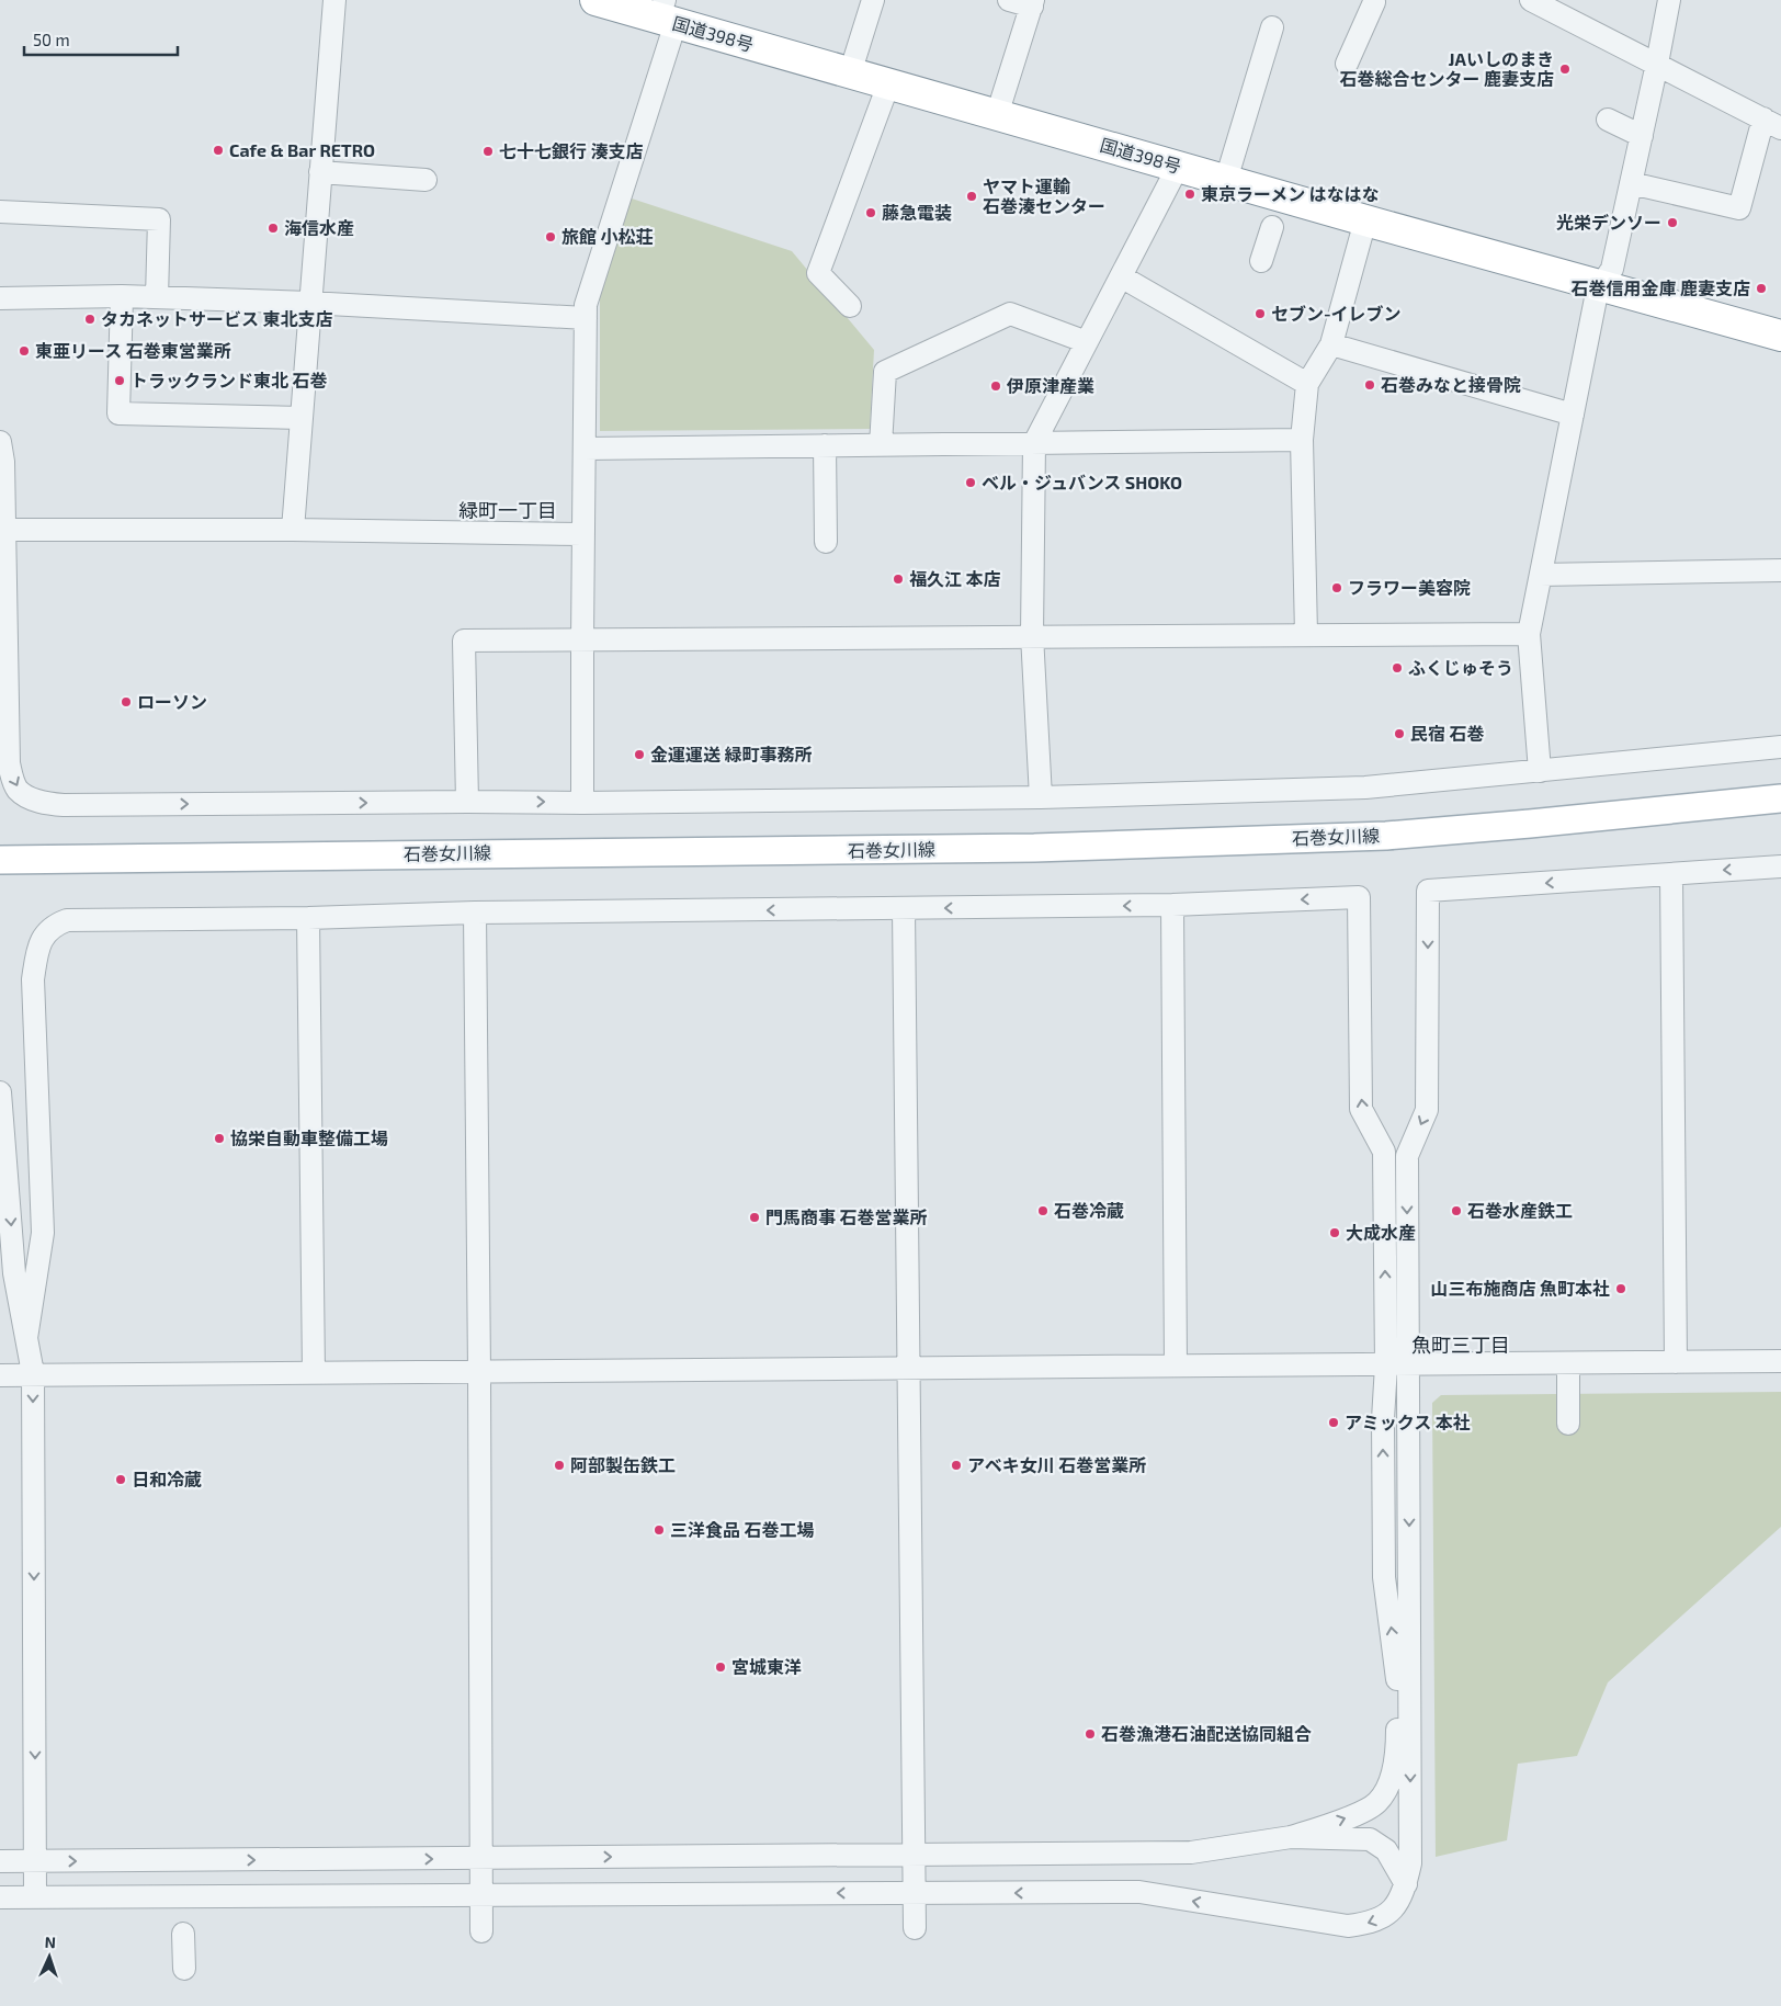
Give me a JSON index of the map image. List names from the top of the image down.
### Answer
{
  "streets": {
    "highway": ["国道398号"],
    "main road": ["石巻女川線"]
  },
  "districts": ["緑町一丁目", "魚町三丁目"],
  "places": [
    "JAいしのまき 石巻総合センター 鹿妻支店",
    "Cafe & Bar RETRO",
    "七十七銀行 湊支店",
    "東京ラーメン はなはな",
    "ヤマト運輸 石巻湊センター",
    "藤急電装",
    "光栄デンソー",
    "海信水産",
    "旅館 小松荘",
    "石巻信用金庫 鹿妻支店",
    "セブン-イレブン",
    "タカネットサービス 東北支店",
    "東亜リース 石巻東営業所",
    "トラックランド東北 石巻",
    "石巻みなと接骨院",
    "伊原津産業",
    "ベル・ジュバンス SHOKO",
    "福久江 本店",
    "フラワー美容院",
    "ふくじゅそう",
    "ローソン",
    "民宿 石巻",
    "金運運送 緑町事務所",
    "協栄自動車整備工場",
    "石巻冷蔵",
    "石巻水産鉄工",
    "門馬商事 石巻営業所",
    "大成水産",
    "山三布施商店 魚町本社",
    "アミックス 本社",
    "阿部製缶鉄工",
    "アベキ女川 石巻営業所",
    "日和冷蔵",
    "三洋食品 石巻工場",
    "宮城東洋",
    "石巻漁港石油配送協同組合"
  ],
  "scale_bar": "50 m",
  "north": "top"
}
